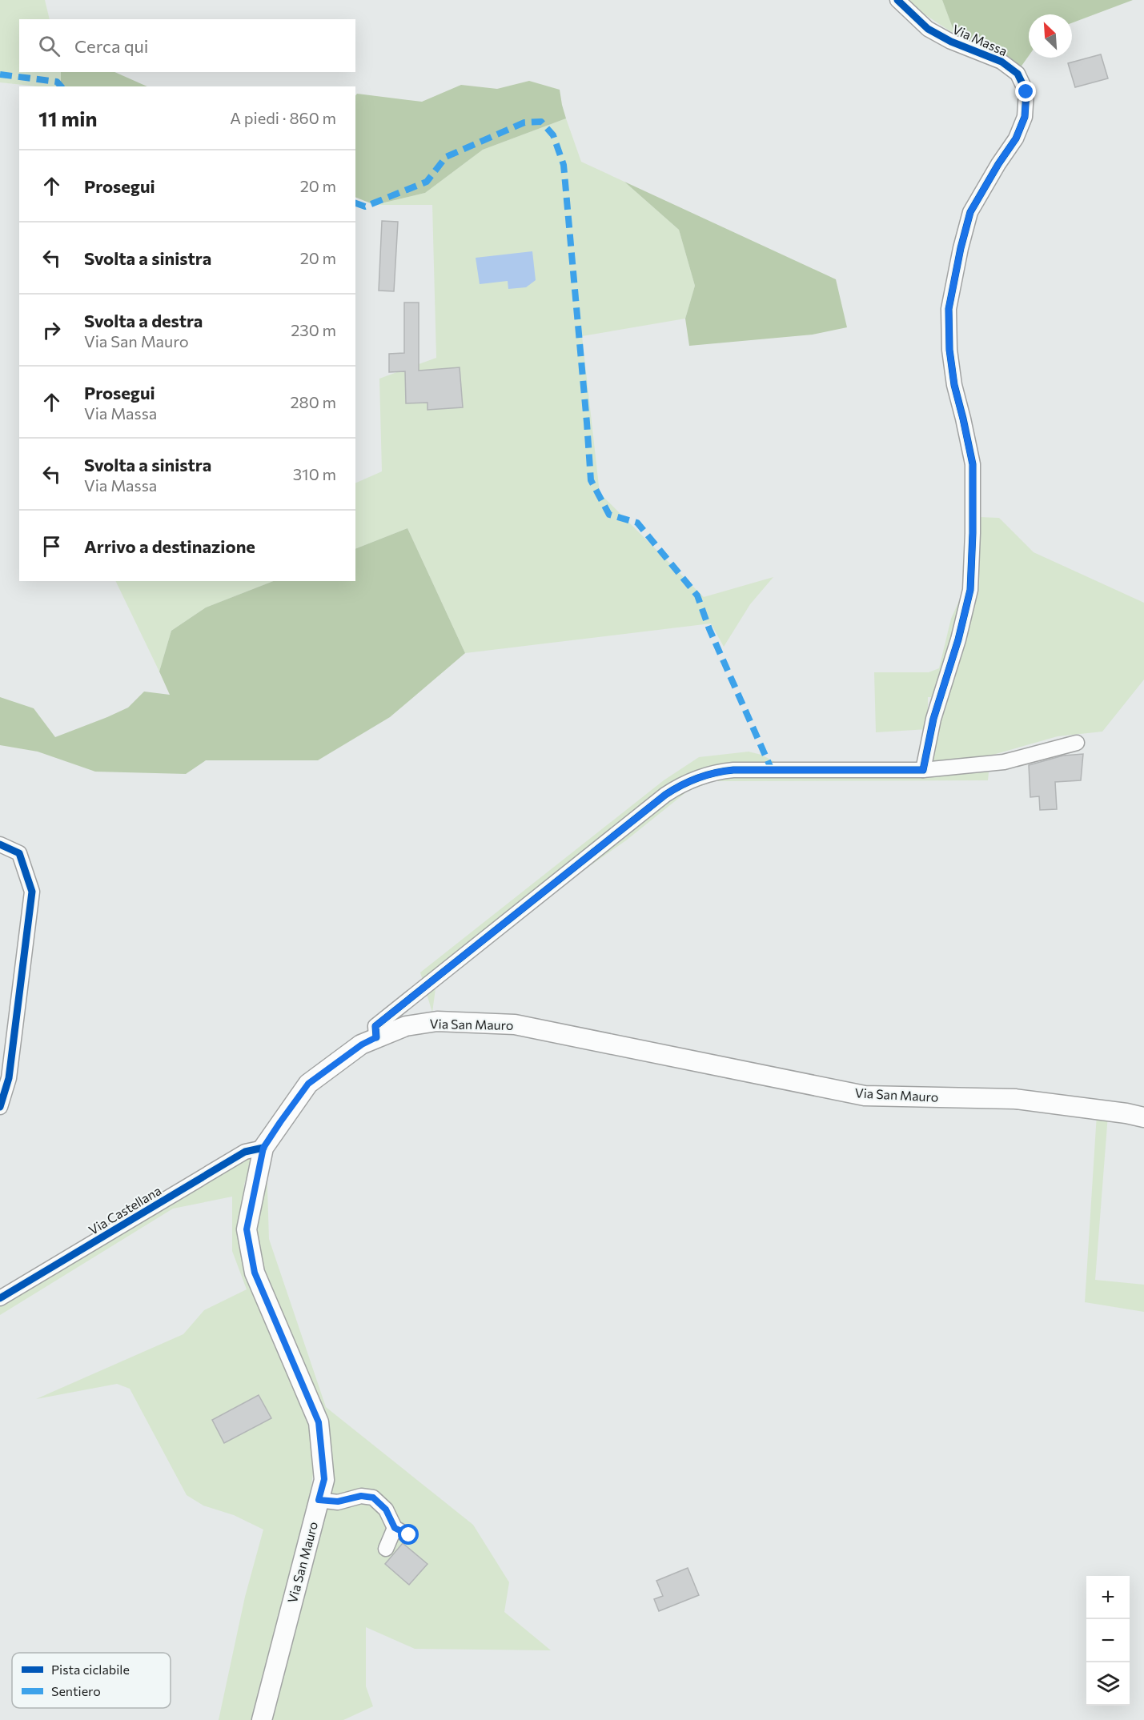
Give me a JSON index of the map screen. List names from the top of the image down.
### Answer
{
  "streets": {
    "main road": ["Via San Mauro"],
    "street": ["Via Massa", "Via Castellana"]
  },
  "crossings": [
    ["Via San Mauro", "Via Castellana"]
  ],
  "legend": ["Pista ciclabile", "Sentiero"],
  "north": "top left",
  "page": {
    "search": "Cerca qui",
    "heading": ["11 min", "A piedi · 860 m"],
    "list": [
      ["Prosegui", "20 m"],
      ["Svolta a sinistra", "20 m"],
      ["Svolta a destra", "Via San Mauro", "230 m"],
      ["Prosegui", "Via Massa", "280 m"],
      ["Svolta a sinistra", "Via Massa", "310 m"],
      "Arrivo a destinazione"
    ],
    "map_buttons": ["+", "−"]
  }
}
